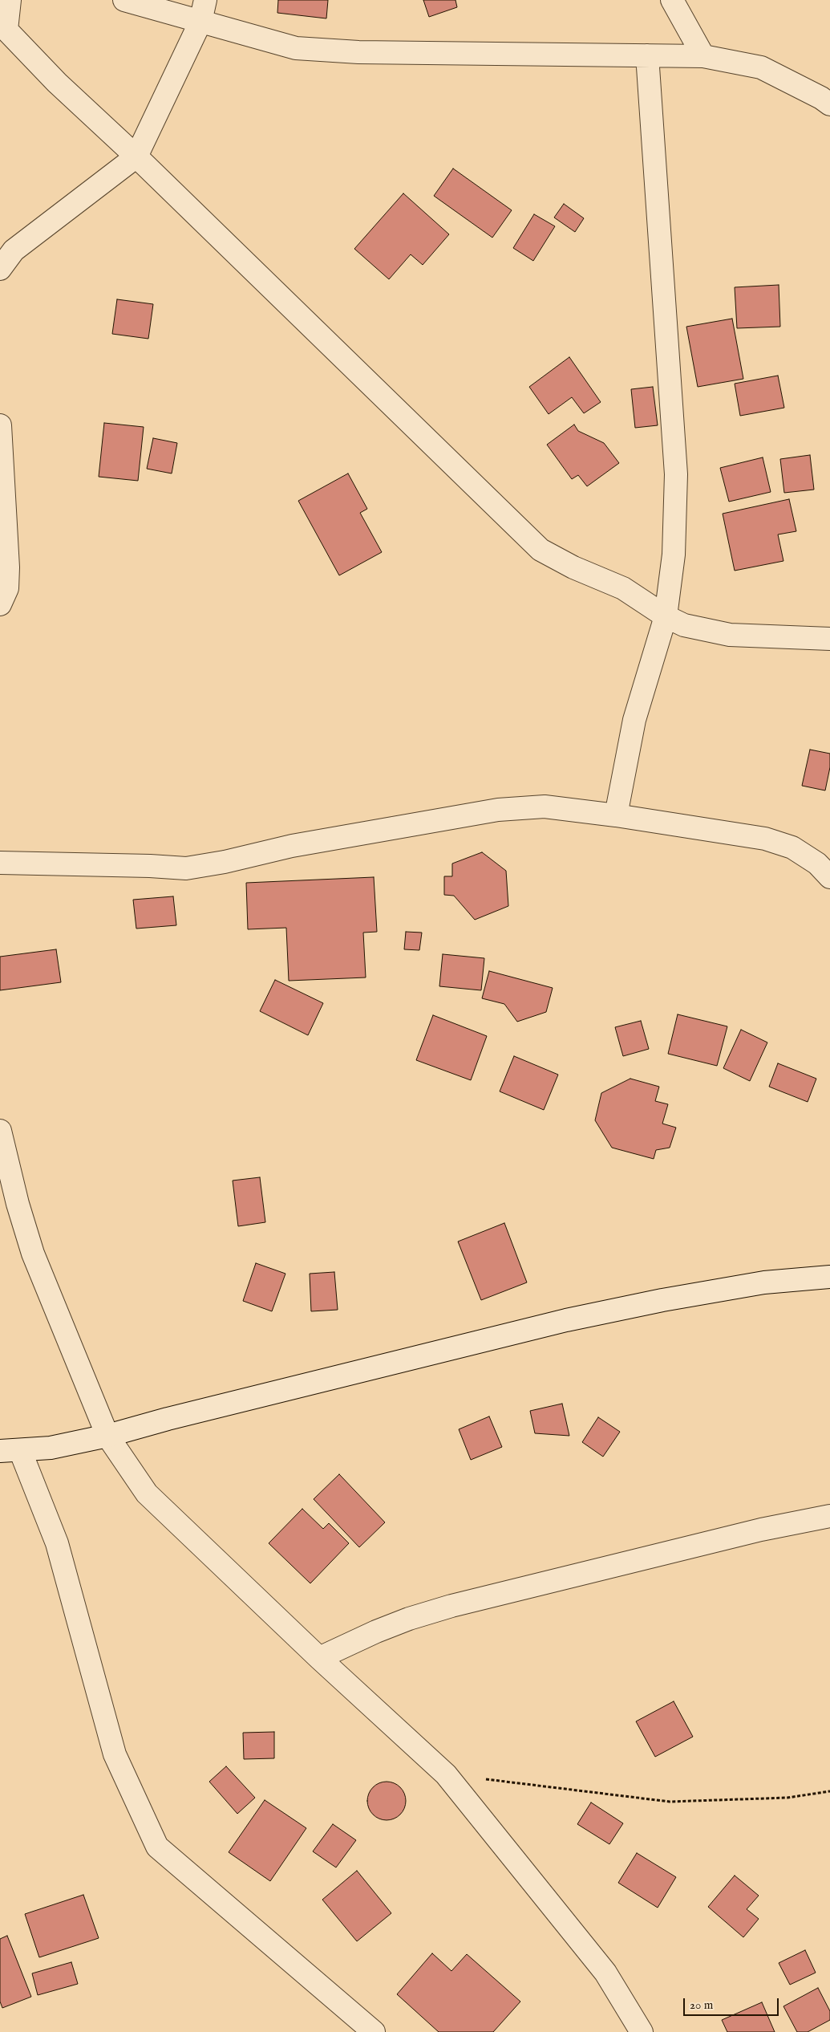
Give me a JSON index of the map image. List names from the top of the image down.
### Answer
{
  "scale_bar": "20 m"
}
